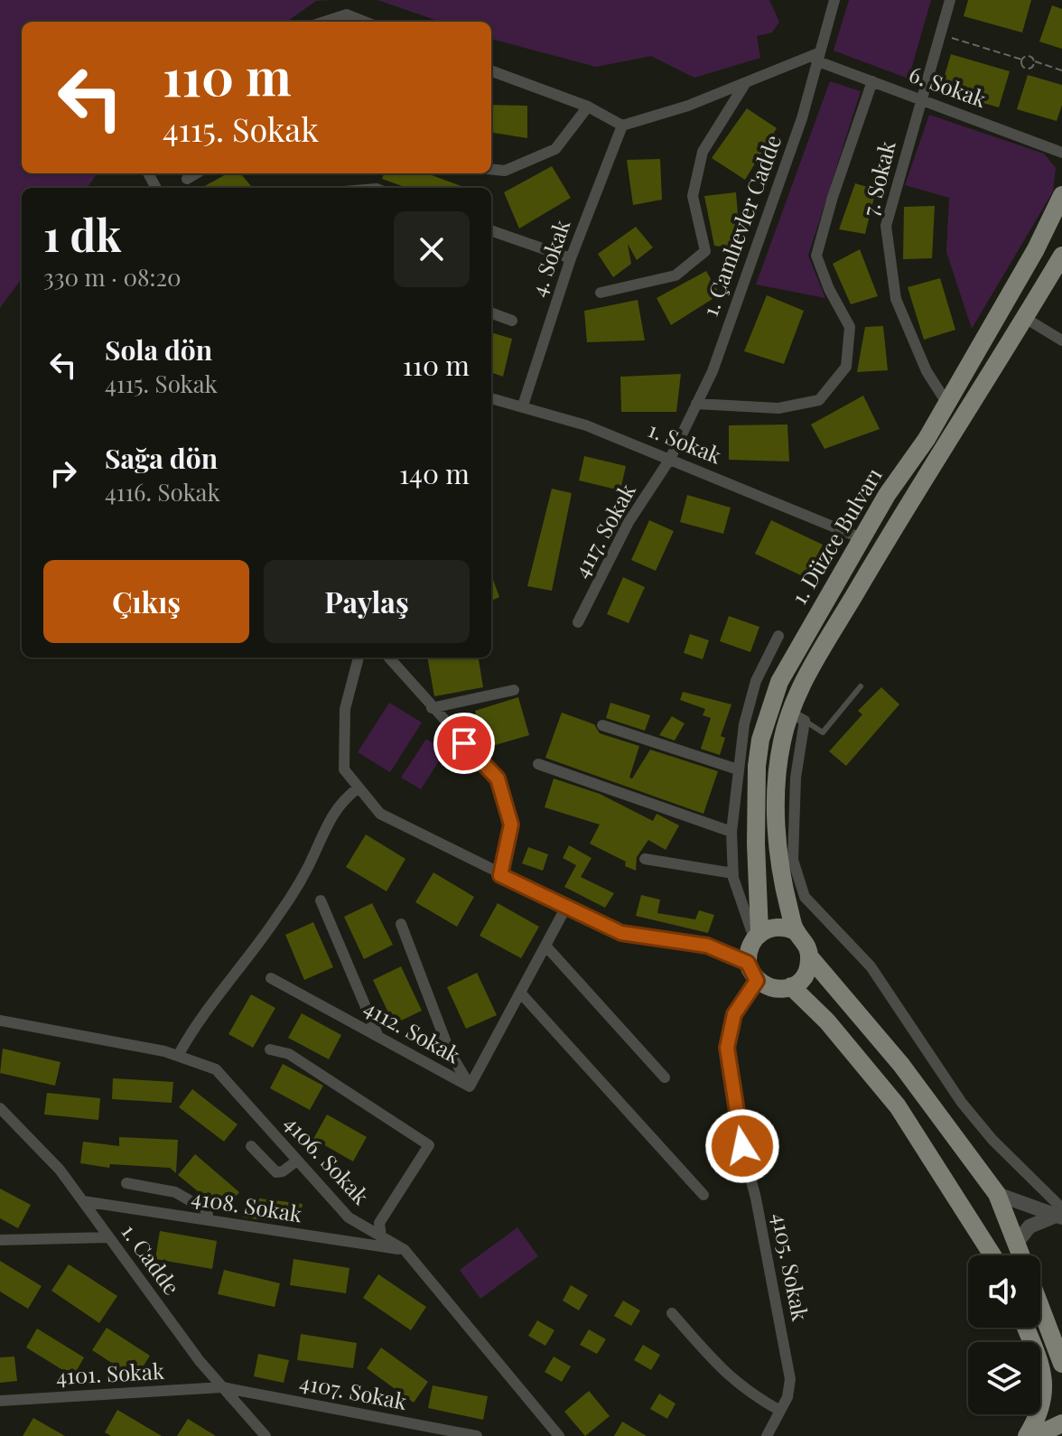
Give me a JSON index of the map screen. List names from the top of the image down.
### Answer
{
  "streets": {
    "main road": ["1. Düzce Bulvarı"],
    "street": [
      "6. Sokak",
      "7. Sokak",
      "1. Çamlıevler Cadde",
      "4. Sokak",
      "1. Sokak",
      "4117. Sokak",
      "4112. Sokak",
      "4106. Sokak",
      "4108. Sokak",
      "1. Cadde",
      "4105. Sokak",
      "4101. Sokak",
      "4107. Sokak"
    ]
  },
  "crossings": [
    ["6. Sokak", "7. Sokak"],
    ["6. Sokak", "1. Çamlıevler Cadde"],
    ["7. Sokak", "1. Düzce Bulvarı"],
    ["1. Çamlıevler Cadde", "1. Sokak"],
    ["1. Çamlıevler Cadde", "4117. Sokak"],
    ["4. Sokak", "1. Sokak"],
    ["1. Sokak", "4117. Sokak"],
    ["1. Sokak", "1. Düzce Bulvarı"],
    ["1. Düzce Bulvarı", "4105. Sokak"],
    ["4106. Sokak", "4108. Sokak"],
    ["4108. Sokak", "1. Cadde"],
    ["1. Cadde", "4101. Sokak"],
    ["1. Cadde", "4107. Sokak"],
    ["4101. Sokak", "4107. Sokak"]
  ],
  "page": {
    "turn": ["110 m", "4115. Sokak"],
    "heading": ["1 dk", "330 m · 08:20"],
    "list": [
      {
        "name": "Sola dön",
        "note": "4115. Sokak",
        "value": "110 m"
      },
      {
        "name": "Sağa dön",
        "note": "4116. Sokak",
        "value": "140 m"
      }
    ],
    "buttons": ["Çıkış", "Paylaş"]
  }
}
